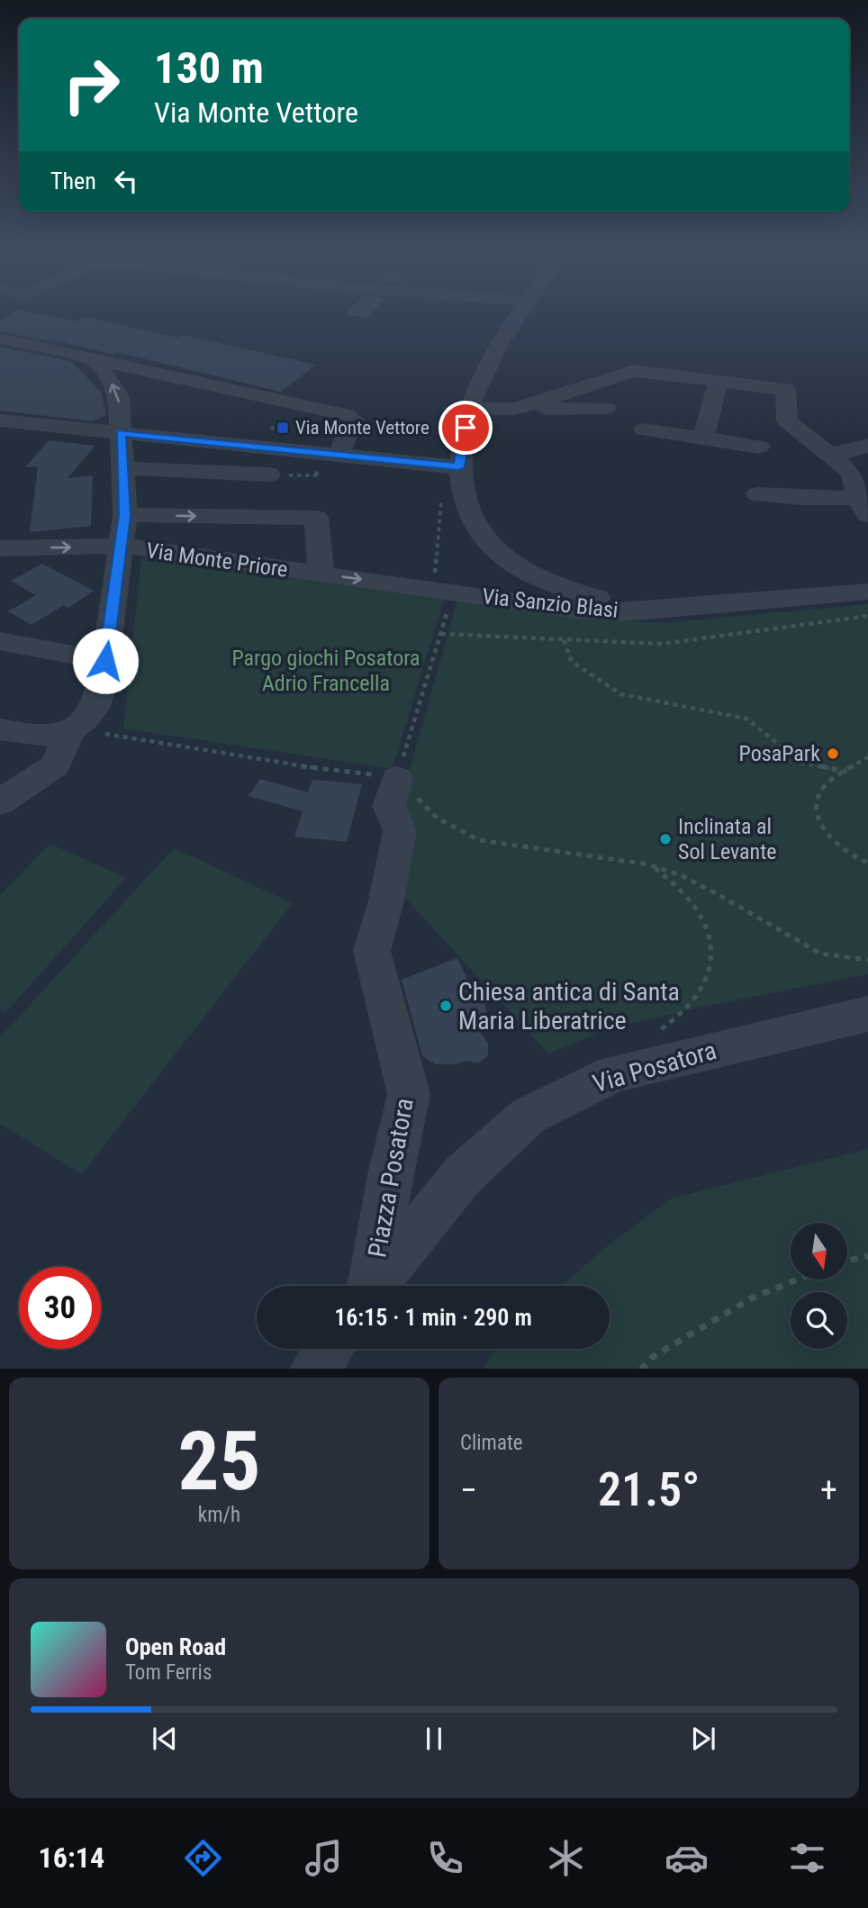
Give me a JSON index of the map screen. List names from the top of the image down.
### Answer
{
  "streets": {
    "street": [
      "Via Monte Priore",
      "Via Sanzio Blasi",
      "Via Posatora",
      "Piazza Posatora"
    ]
  },
  "crossings": [
    ["Via Monte Priore", "Via Sanzio Blasi"]
  ],
  "parks": ["Pargo giochi Posatora Adrio Francella"],
  "places": {
    "transit": ["Via Monte Vettore"],
    "other": ["PosaPark", "Inclinata al Sol Levante", "Chiesa antica di Santa Maria Liberatrice"]
  },
  "north": "bottom",
  "page": {
    "turn": ["130 m", "Via Monte Vettore"],
    "then": "Then",
    "limit": "30",
    "trip": "16:15 · 1 min · 290 m",
    "tile": [
      ["25", "km/h"],
      "Climate"
    ],
    "heat": ["−", "21.5°", "+"],
    "song": ["Open Road", "Tom Ferris"],
    "tabs": "16:14"
  }
}
